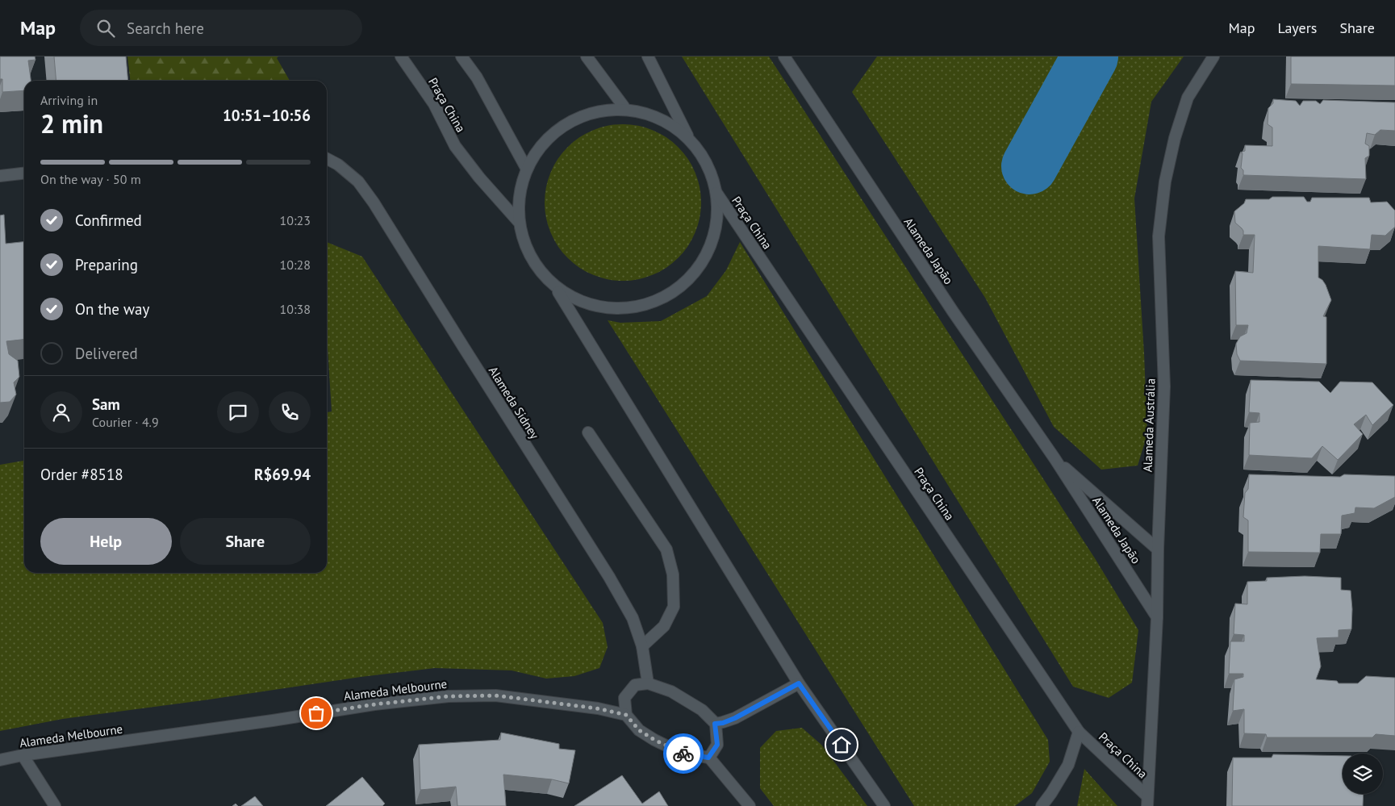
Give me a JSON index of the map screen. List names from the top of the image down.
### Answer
{
  "streets": {
    "street": [
      "Praça China",
      "Alameda Japão",
      "Alameda Sidney",
      "Alameda Austrália",
      "Alameda Melbourne"
    ]
  },
  "crossings": [
    ["Praça China", "Alameda Austrália"],
    ["Alameda Japão", "Alameda Austrália"]
  ],
  "page": {
    "header": "Map",
    "search": "Search here",
    "nav": ["Map", "Layers", "Share"],
    "heading": ["2 min", "Arriving in", "10:51–10:56"],
    "panel": [
      "Sam",
      "Courier · 4.9",
      "Order #8518",
      "R$69.94"
    ],
    "bar": "On the way · 50 m",
    "list": [
      ["Confirmed", "10:23"],
      ["Preparing", "10:28"],
      ["On the way", "10:38"],
      "Delivered"
    ],
    "buttons": ["Help", "Share"]
  }
}
